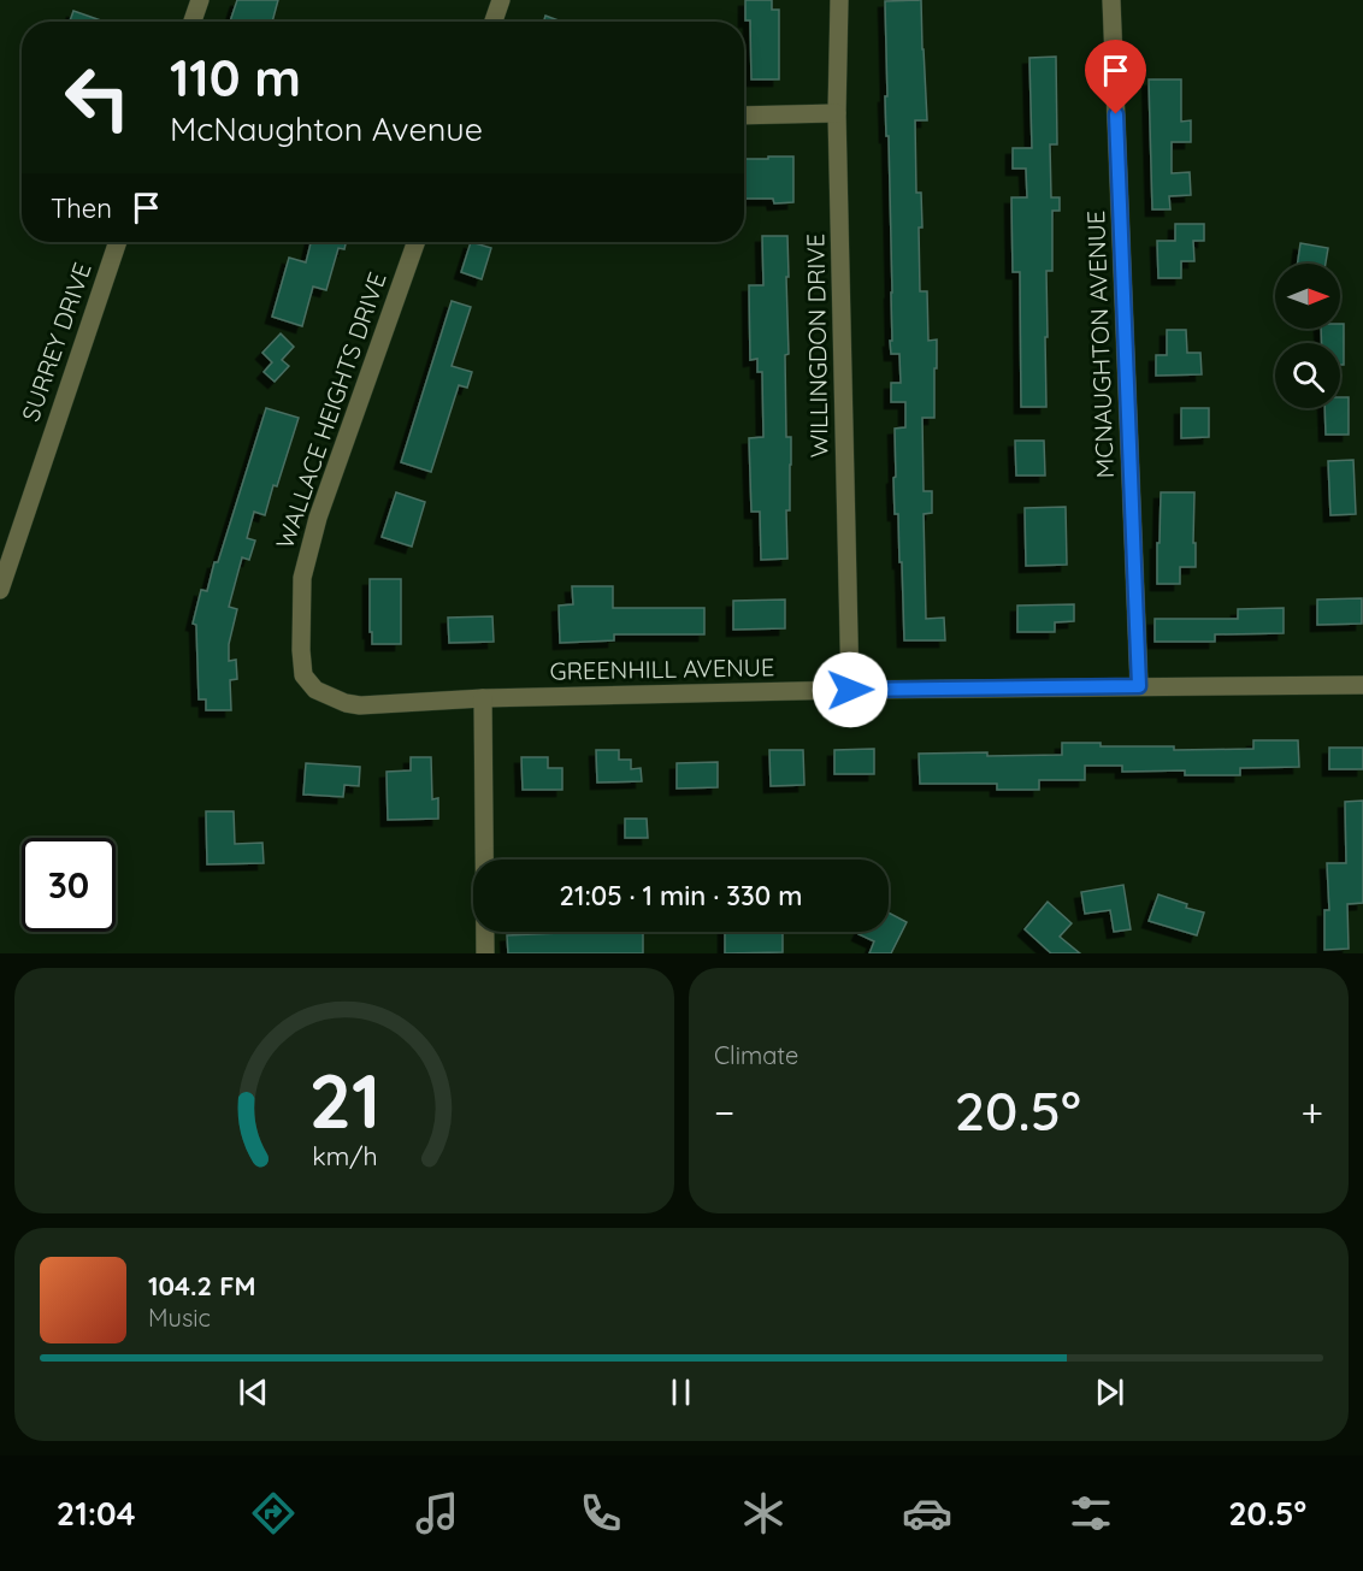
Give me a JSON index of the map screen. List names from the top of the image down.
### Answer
{
  "streets": {
    "street": [
      "SURREY DRIVE",
      "MCNAUGHTON AVENUE",
      "WILLINGDON DRIVE",
      "WALLACE HEIGHTS DRIVE",
      "GREENHILL AVENUE"
    ]
  },
  "crossings": [
    ["MCNAUGHTON AVENUE", "GREENHILL AVENUE"],
    ["WILLINGDON DRIVE", "GREENHILL AVENUE"],
    ["WALLACE HEIGHTS DRIVE", "GREENHILL AVENUE"]
  ],
  "north": "right",
  "page": {
    "turn": ["110 m", "McNaughton Avenue"],
    "then": "Then",
    "limit": "30",
    "trip": "21:05 · 1 min · 330 m",
    "tile": "Climate",
    "heat": ["−", "20.5°", "+"],
    "song": ["104.2 FM", "Music"],
    "tabs": ["21:04", "20.5°"],
    "gauge": ["21", "km/h"]
  }
}
